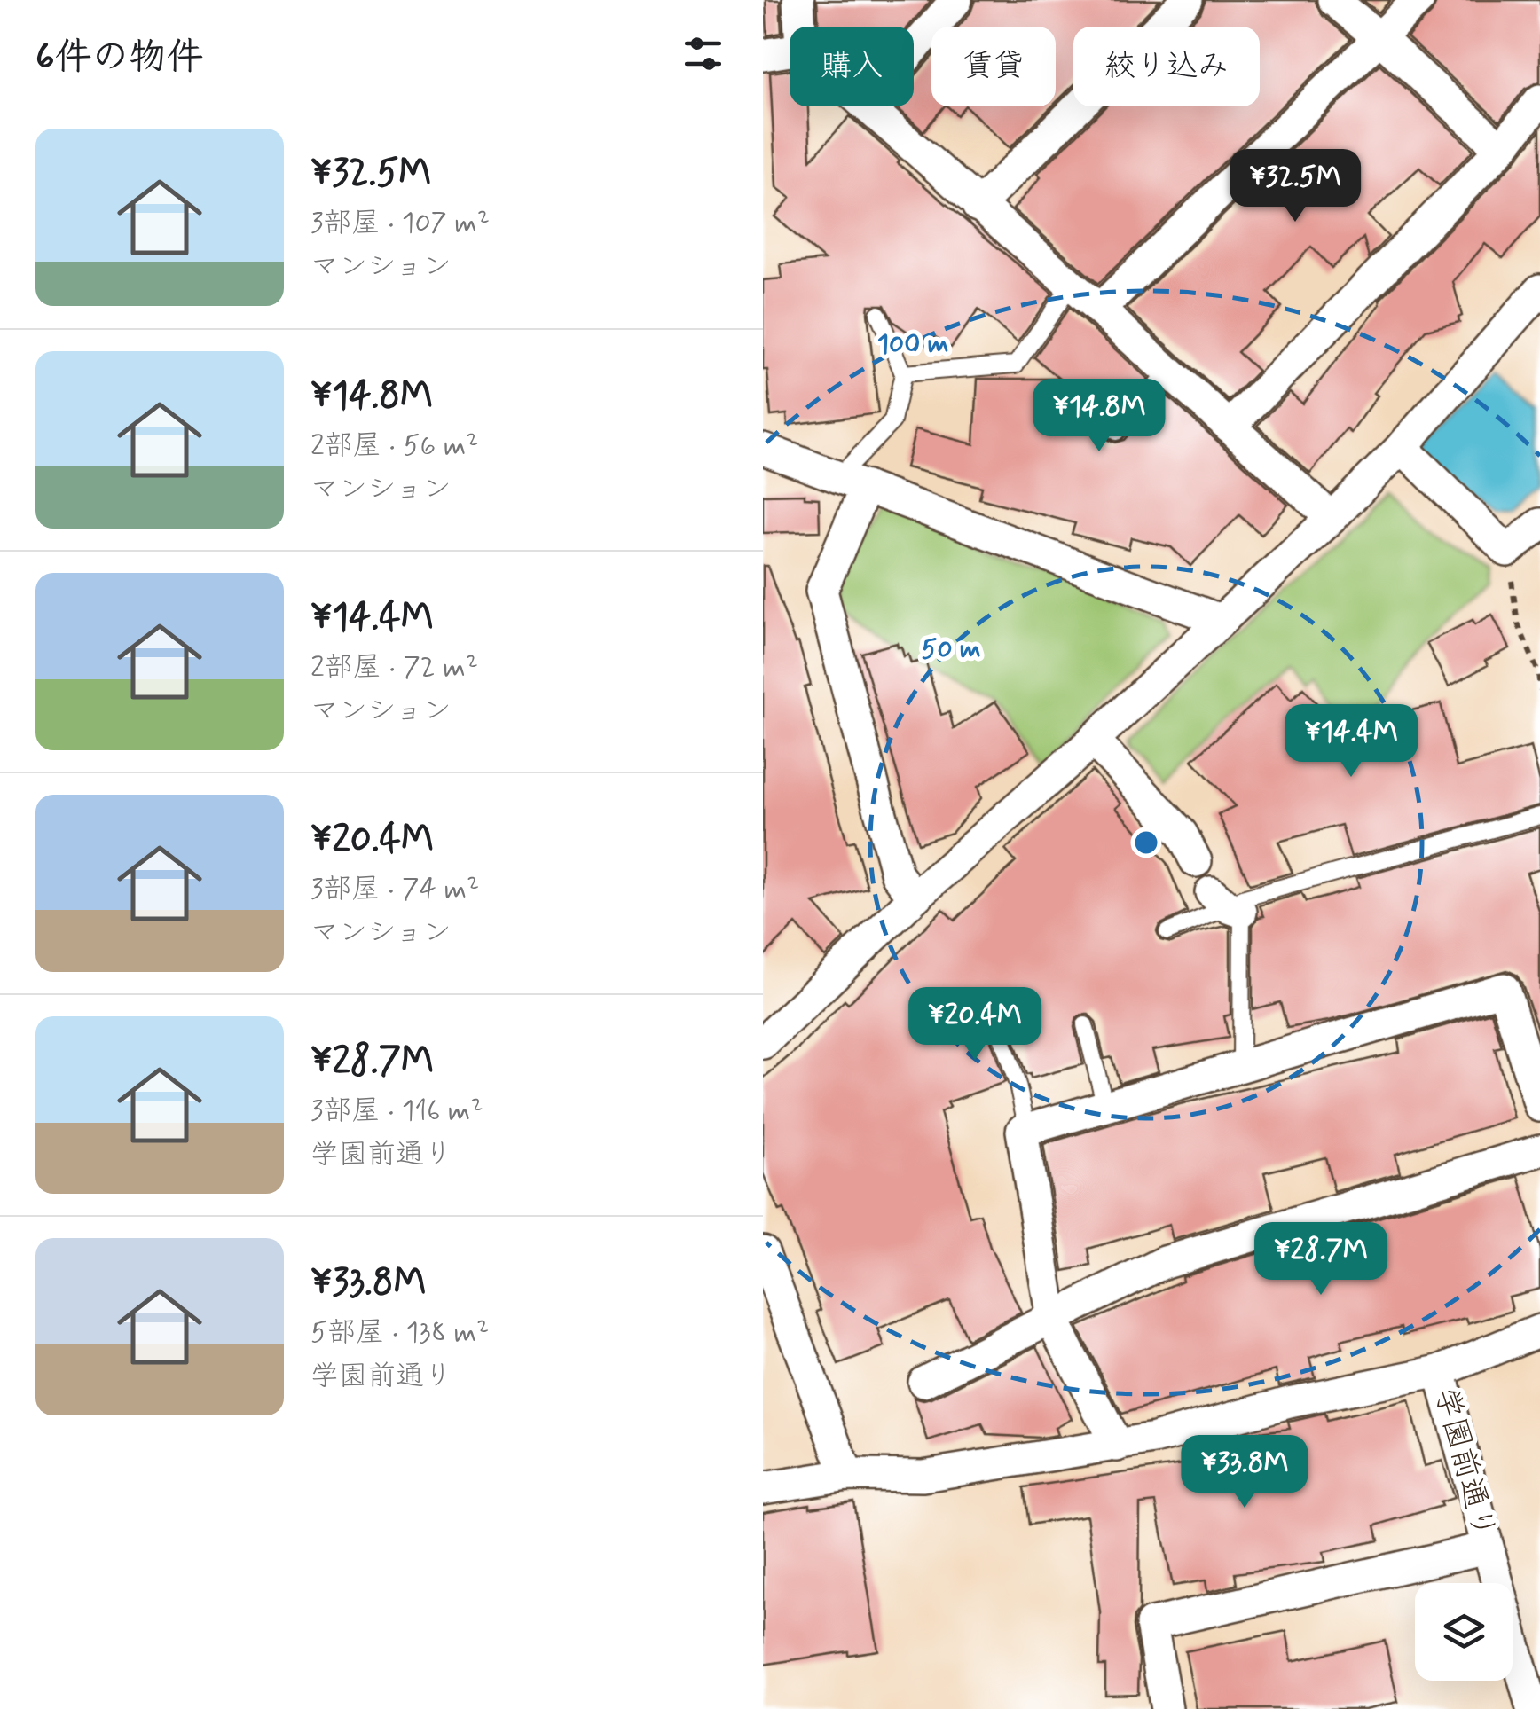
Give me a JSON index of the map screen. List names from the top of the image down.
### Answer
{
  "streets": {
    "street": ["学園前通り"]
  },
  "page": {
    "heading": "6件の物件",
    "chip": ["購入", "賃貸", "絞り込み"],
    "list": [
      {
        "name": "¥32.5M",
        "note": "3部屋 · 107 m² · マンション"
      },
      {
        "name": "¥14.8M",
        "note": "2部屋 · 56 m² · マンション"
      },
      {
        "name": "¥14.4M",
        "note": "2部屋 · 72 m² · マンション"
      },
      {
        "name": "¥20.4M",
        "note": "3部屋 · 74 m² · マンション"
      },
      {
        "name": "¥28.7M",
        "note": "3部屋 · 116 m² · 学園前通り"
      },
      {
        "name": "¥33.8M",
        "note": "5部屋 · 138 m² · 学園前通り"
      }
    ],
    "price": [
      "¥32.5M",
      "¥14.8M",
      "¥14.4M",
      "¥20.4M",
      "¥28.7M",
      "¥33.8M"
    ]
  },
  "rings": ["100 m", "50 m"]
}
